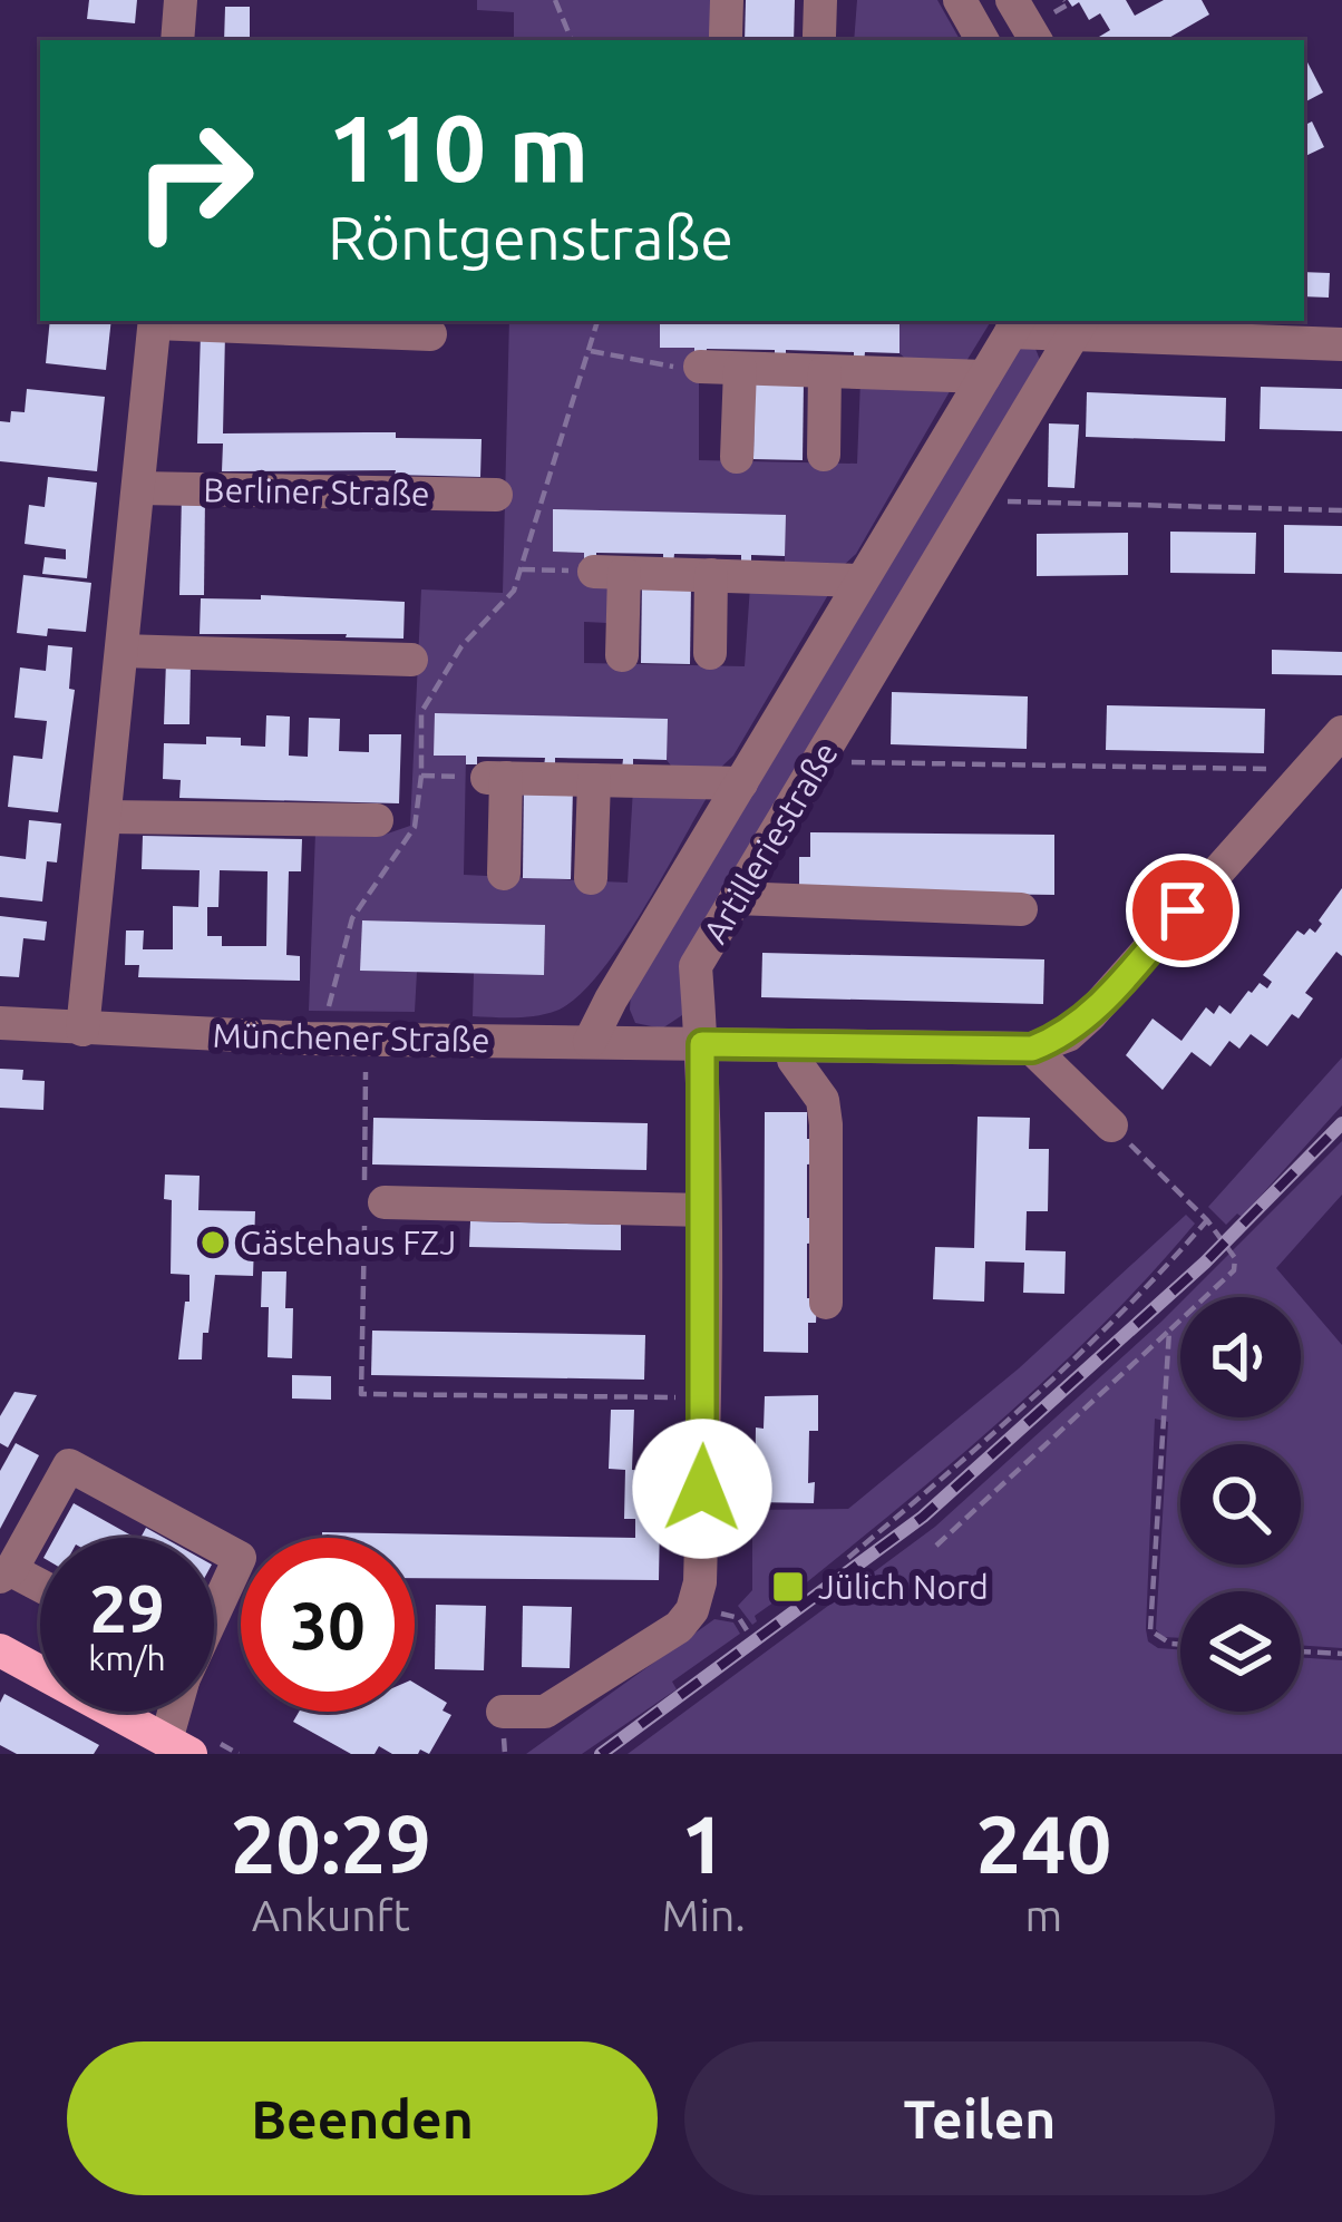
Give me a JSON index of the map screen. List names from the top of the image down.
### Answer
{
  "streets": {
    "street": ["Berliner Straße", "Artilleriestraße", "Münchener Straße"]
  },
  "crossings": [
    ["Artilleriestraße", "Münchener Straße"]
  ],
  "places": {
    "other": ["Gästehaus FZJ"],
    "transit": ["Jülich Nord"]
  },
  "page": {
    "turn": ["110 m", "Röntgenstraße"],
    "speed": "29 km/h",
    "limit": "30",
    "eta": [
      "20:29",
      "Ankunft",
      "1",
      "Min.",
      "240",
      "m"
    ],
    "buttons": ["Beenden", "Teilen"]
  }
}
